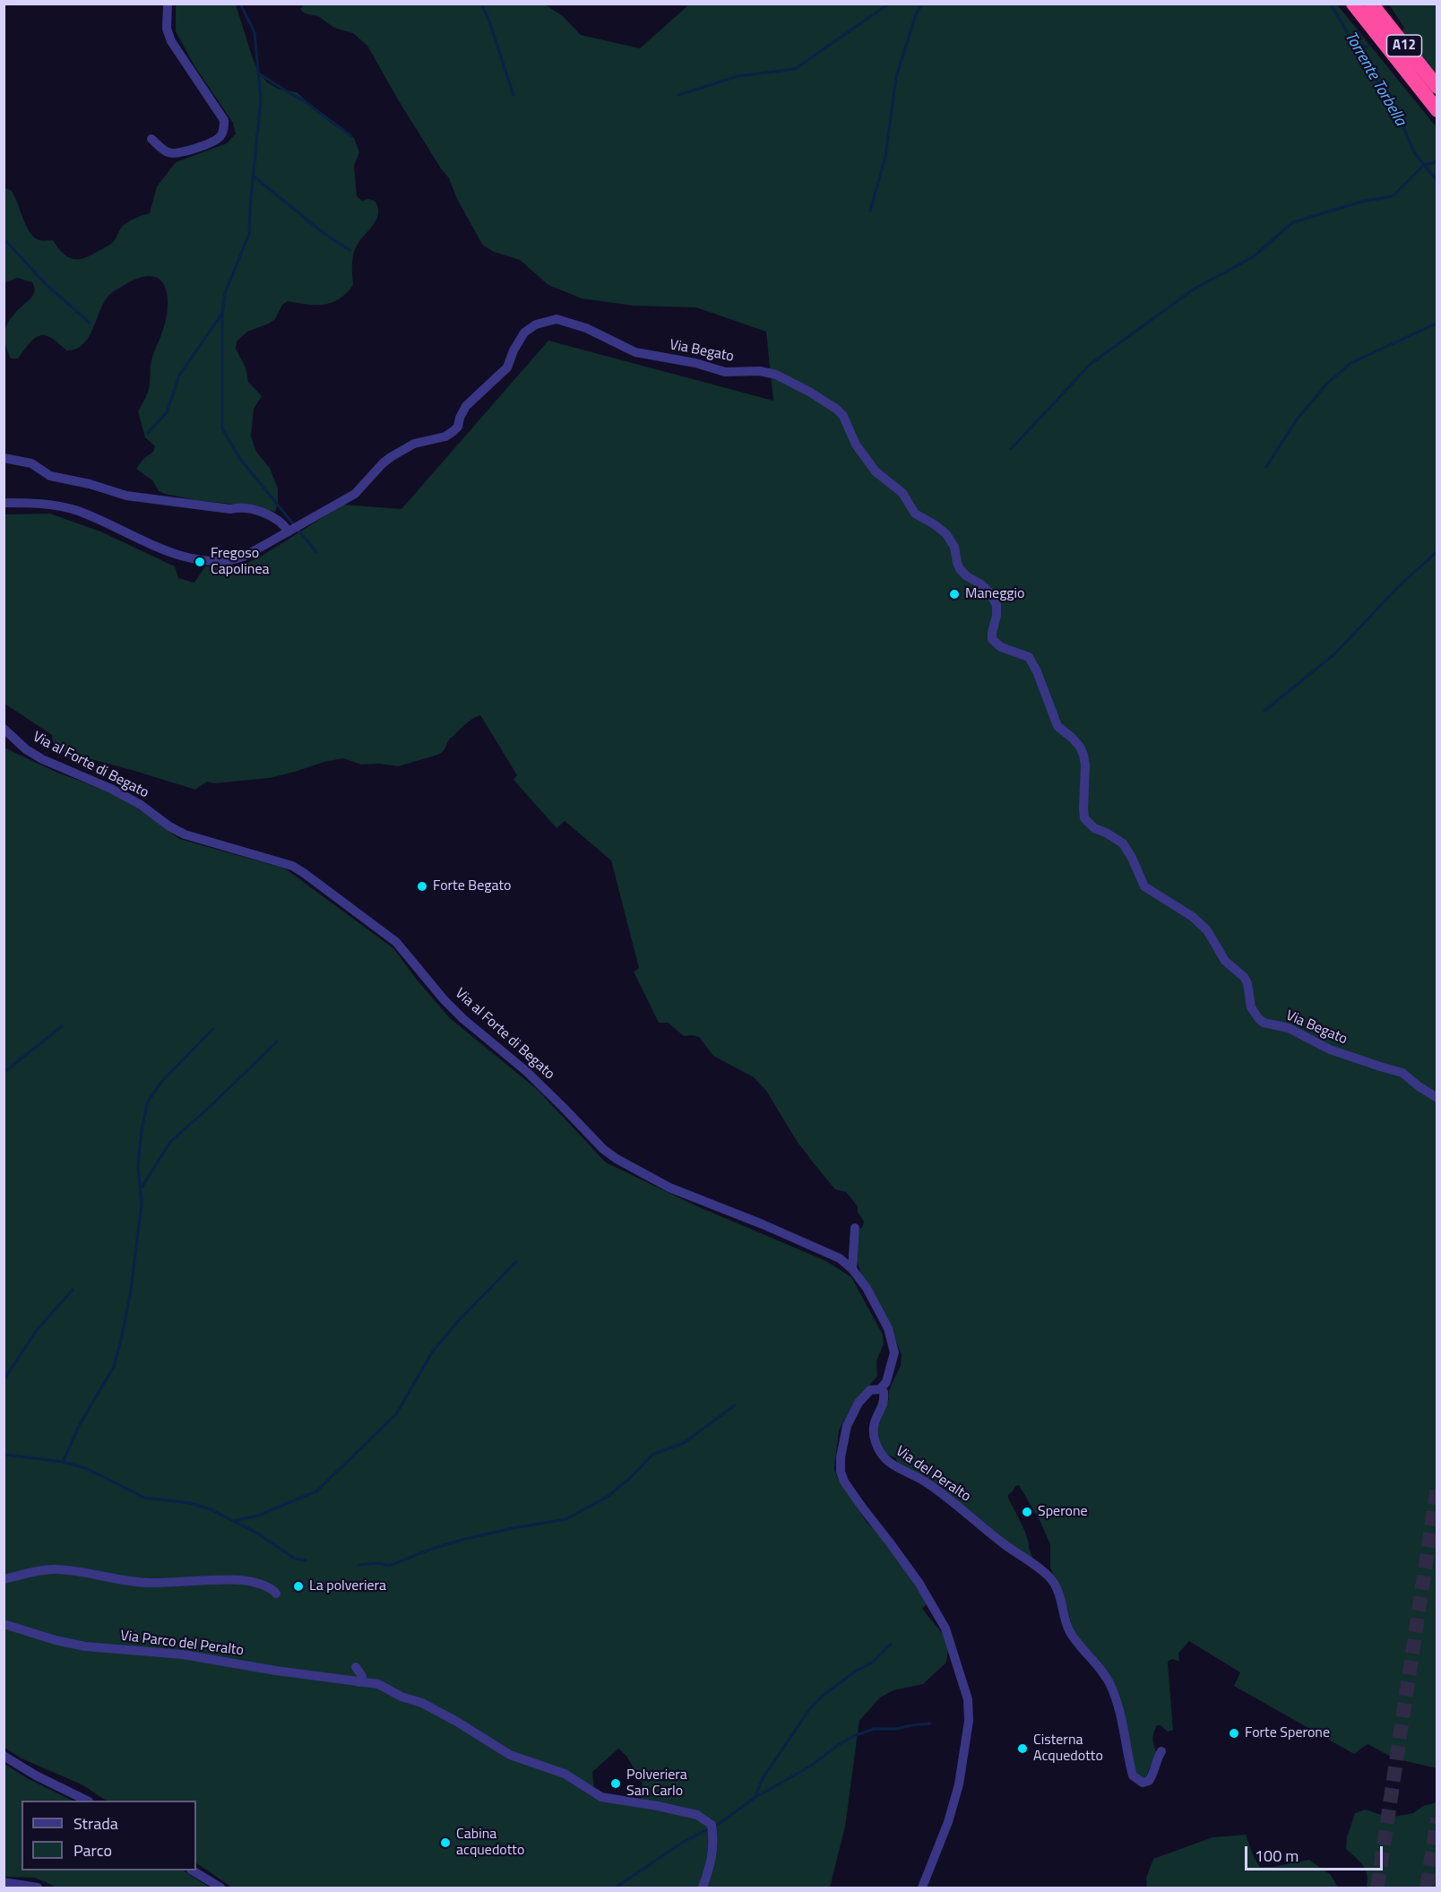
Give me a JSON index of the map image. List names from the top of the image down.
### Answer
{
  "streets": {
    "highway": ["A12"],
    "street": [
      "Via Begato",
      "Via al Forte di Begato",
      "Via del Peralto",
      "Via Parco del Peralto"
    ]
  },
  "crossings": [
    ["Via al Forte di Begato", "Via del Peralto"]
  ],
  "water": ["Torrente Torbella"],
  "places": [
    "Fregoso Capolinea",
    "Maneggio",
    "Forte Begato",
    "Sperone",
    "La polveriera",
    "Forte Sperone",
    "Cisterna Acquedotto",
    "Polveriera San Carlo",
    "Cabina acquedotto"
  ],
  "legend": ["Strada", "Parco"],
  "scale_bar": "100 m"
}
